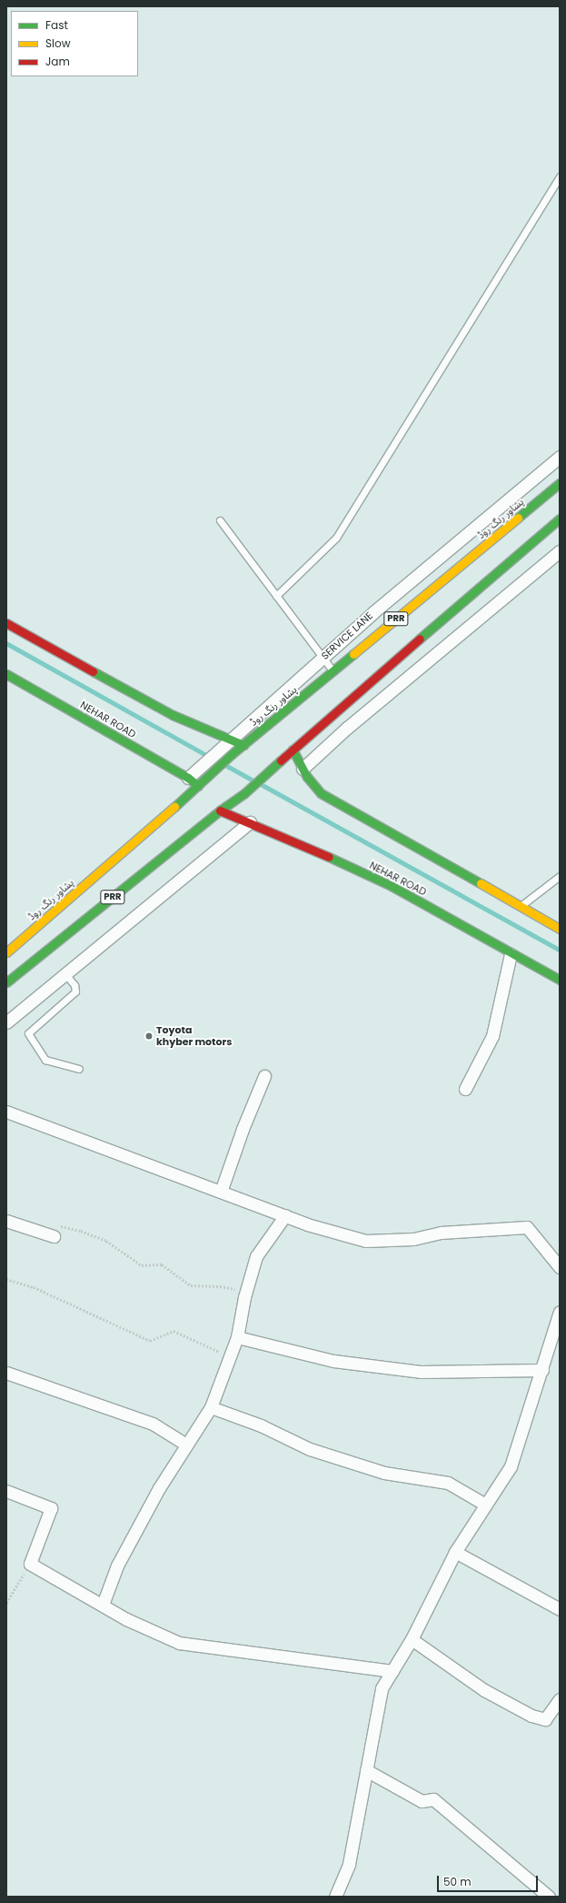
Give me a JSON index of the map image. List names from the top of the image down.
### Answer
{
  "streets": {
    "main road": ["پشاور رنگ روڈ", "PRR", "NEHAR ROAD"],
    "street": ["SERVICE LANE"]
  },
  "crossings": [
    ["پشاور رنگ روڈ", "NEHAR ROAD"],
    ["PRR", "NEHAR ROAD"],
    ["SERVICE LANE", "NEHAR ROAD"]
  ],
  "places": ["Toyota khyber motors"],
  "legend": ["Fast", "Slow", "Jam"],
  "scale_bar": "50 m"
}
